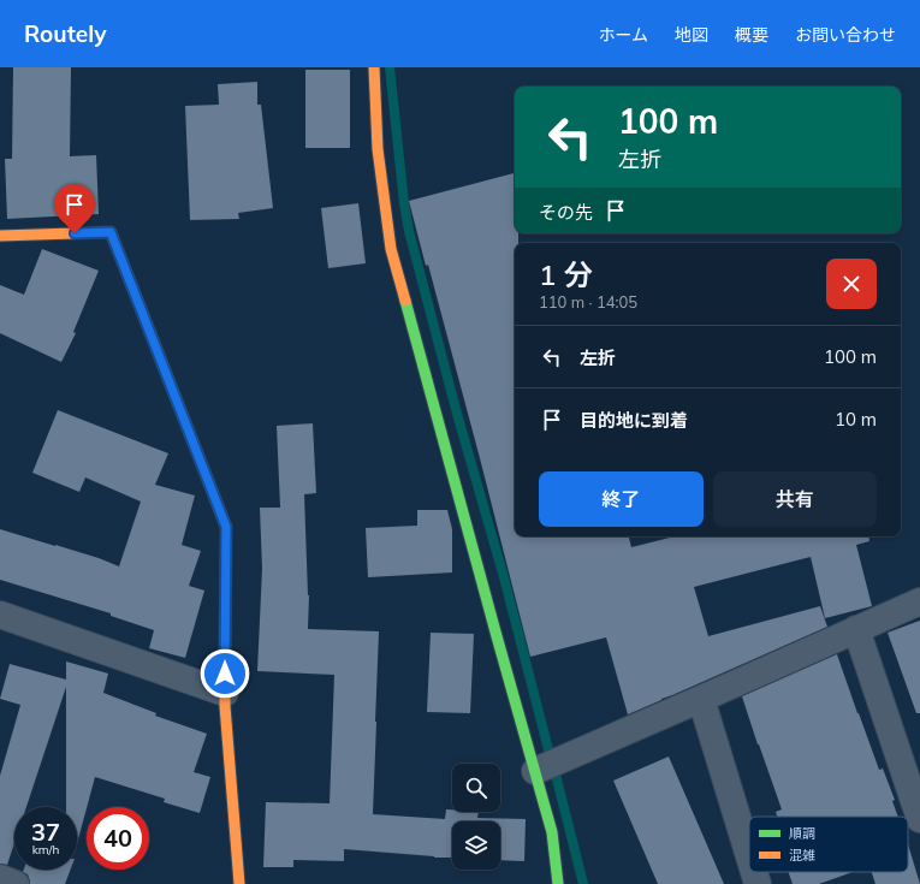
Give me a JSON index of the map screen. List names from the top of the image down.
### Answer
{
  "legend": ["順調", "混雑"],
  "page": {
    "header": "Routely",
    "nav": [
      "ホーム",
      "地図",
      "概要",
      "お問い合わせ"
    ],
    "turn": ["100 m", "左折"],
    "then": "その先",
    "heading": ["1 分", "110 m · 14:05"],
    "list": [
      {
        "name": "左折",
        "value": "100 m"
      },
      {
        "name": "目的地に到着",
        "value": "10 m"
      }
    ],
    "buttons": ["終了", "共有"],
    "speed": "37 km/h",
    "limit": "40"
  }
}
